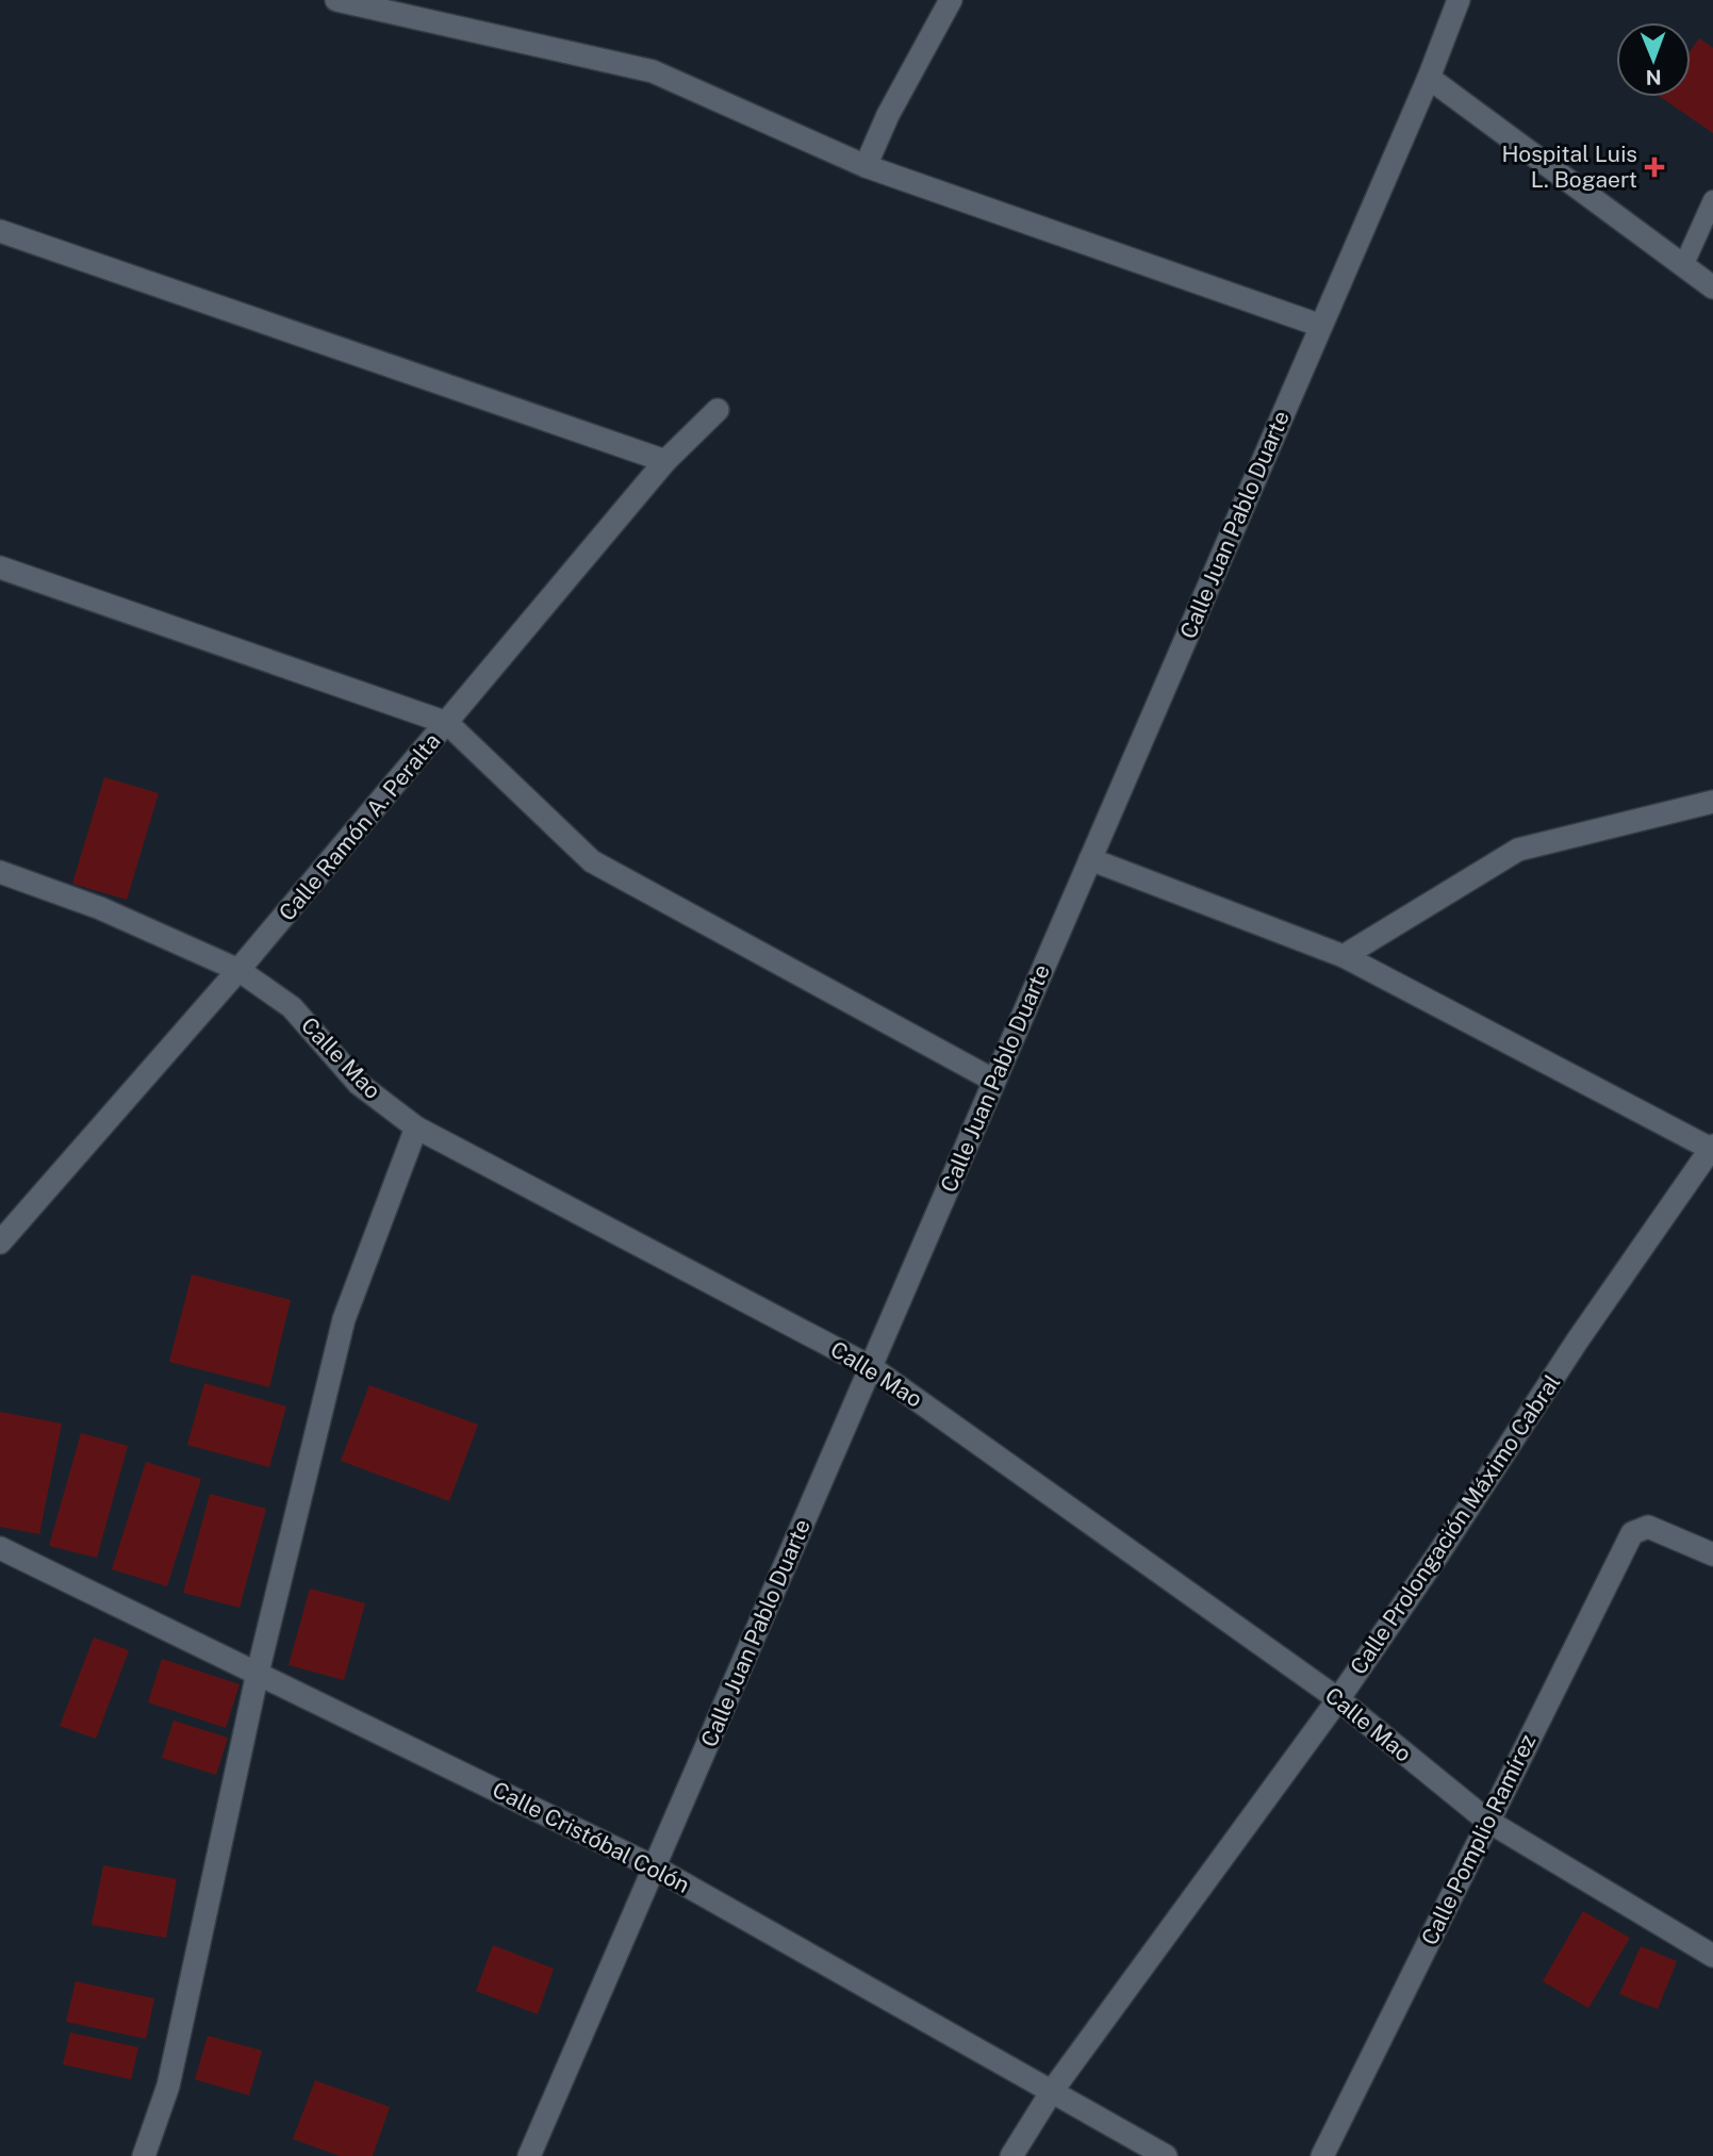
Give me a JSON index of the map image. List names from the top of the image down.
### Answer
{
  "streets": {
    "street": [
      "Calle Juan Pablo Duarte",
      "Calle Ramón A. Peralta",
      "Calle Mao",
      "Calle Prolongación Máximo Cabral",
      "Calle Cristóbal Colón",
      "Calle Pomplio Ramírez"
    ]
  },
  "crossings": [
    ["Calle Juan Pablo Duarte", "Calle Mao"],
    ["Calle Juan Pablo Duarte", "Calle Cristóbal Colón"],
    ["Calle Ramón A. Peralta", "Calle Mao"],
    ["Calle Mao", "Calle Prolongación Máximo Cabral"],
    ["Calle Mao", "Calle Pomplio Ramírez"],
    ["Calle Prolongación Máximo Cabral", "Calle Cristóbal Colón"]
  ],
  "places": {
    "health": ["Hospital Luis L. Bogaert"]
  },
  "north": "bottom"
}
